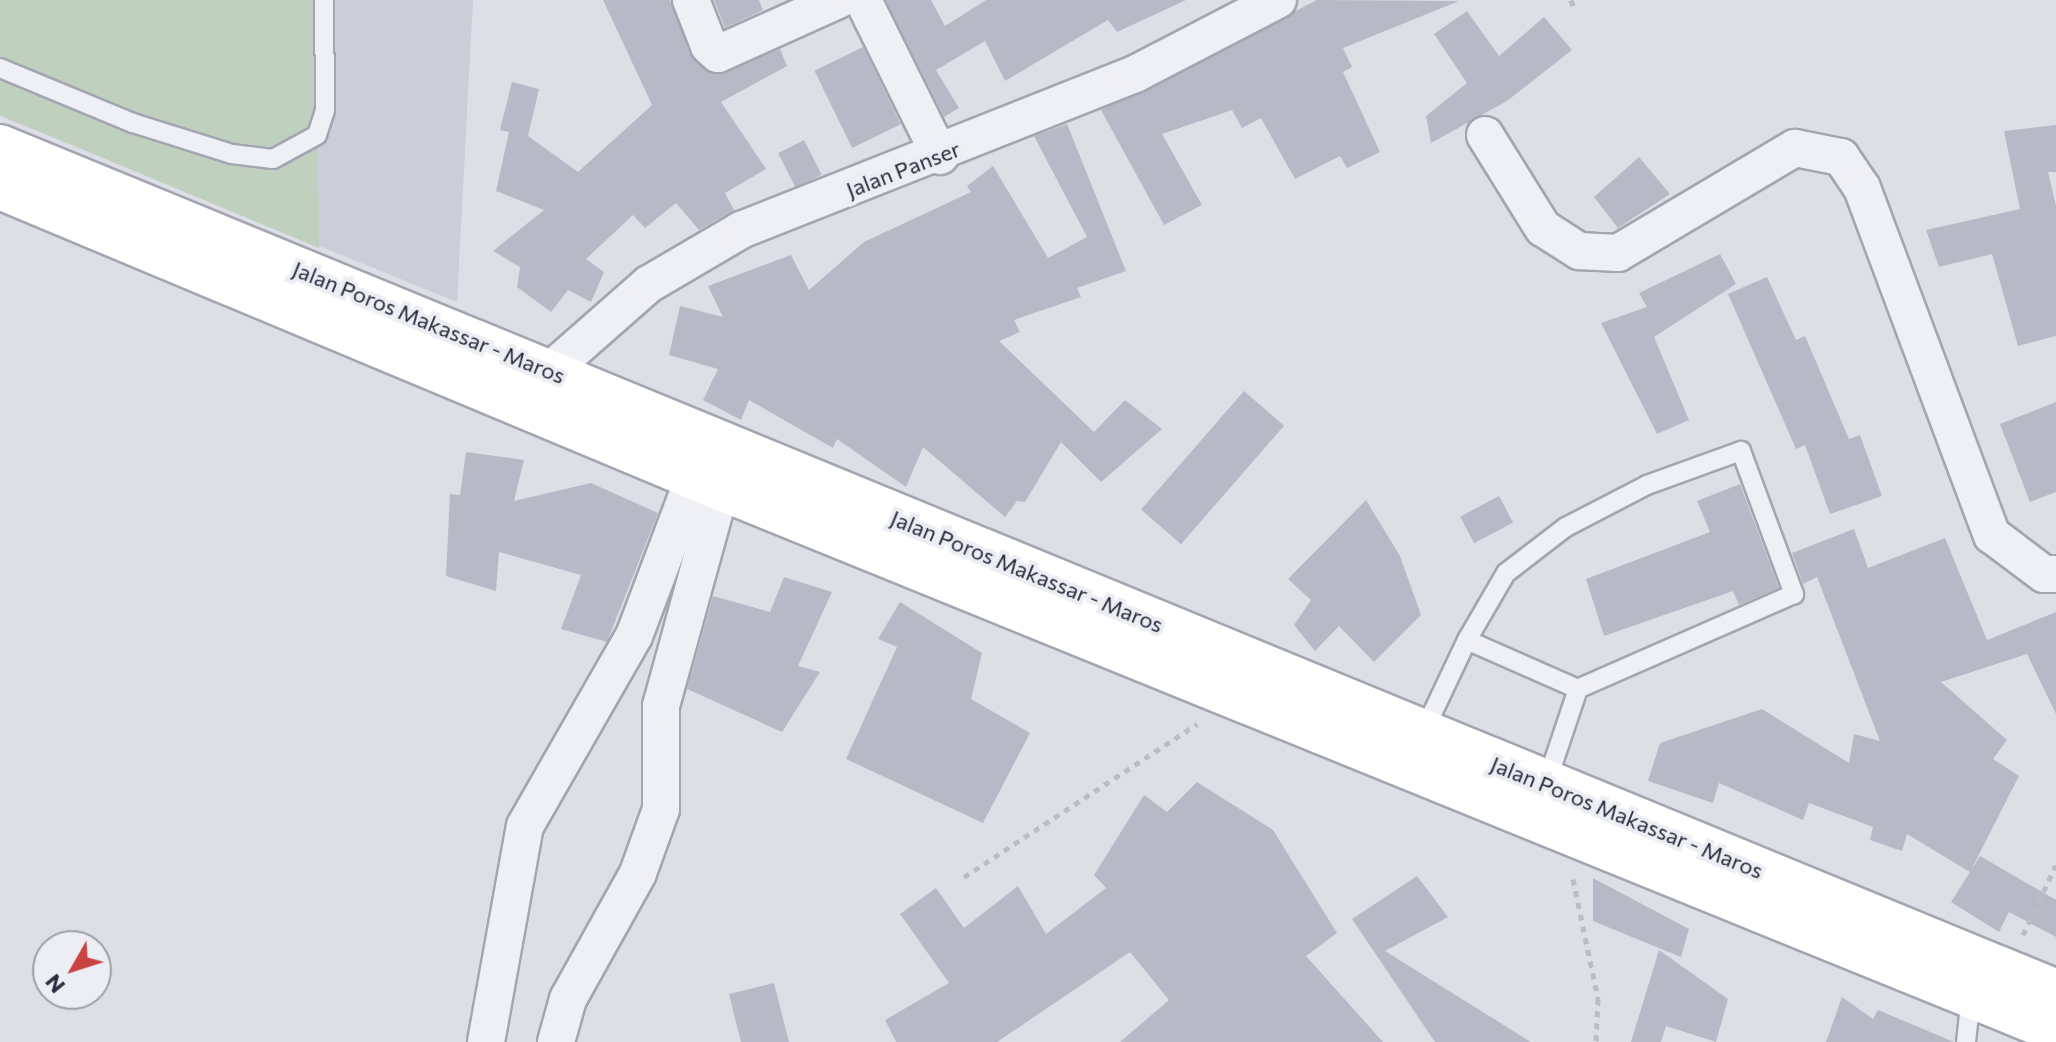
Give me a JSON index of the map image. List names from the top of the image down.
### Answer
{
  "streets": {
    "highway": ["Jalan Poros Makassar - Maros"],
    "street": ["Jalan Panser"]
  },
  "crossings": [
    ["Jalan Panser", "Jalan Poros Makassar - Maros"]
  ],
  "north": "bottom left"
}
